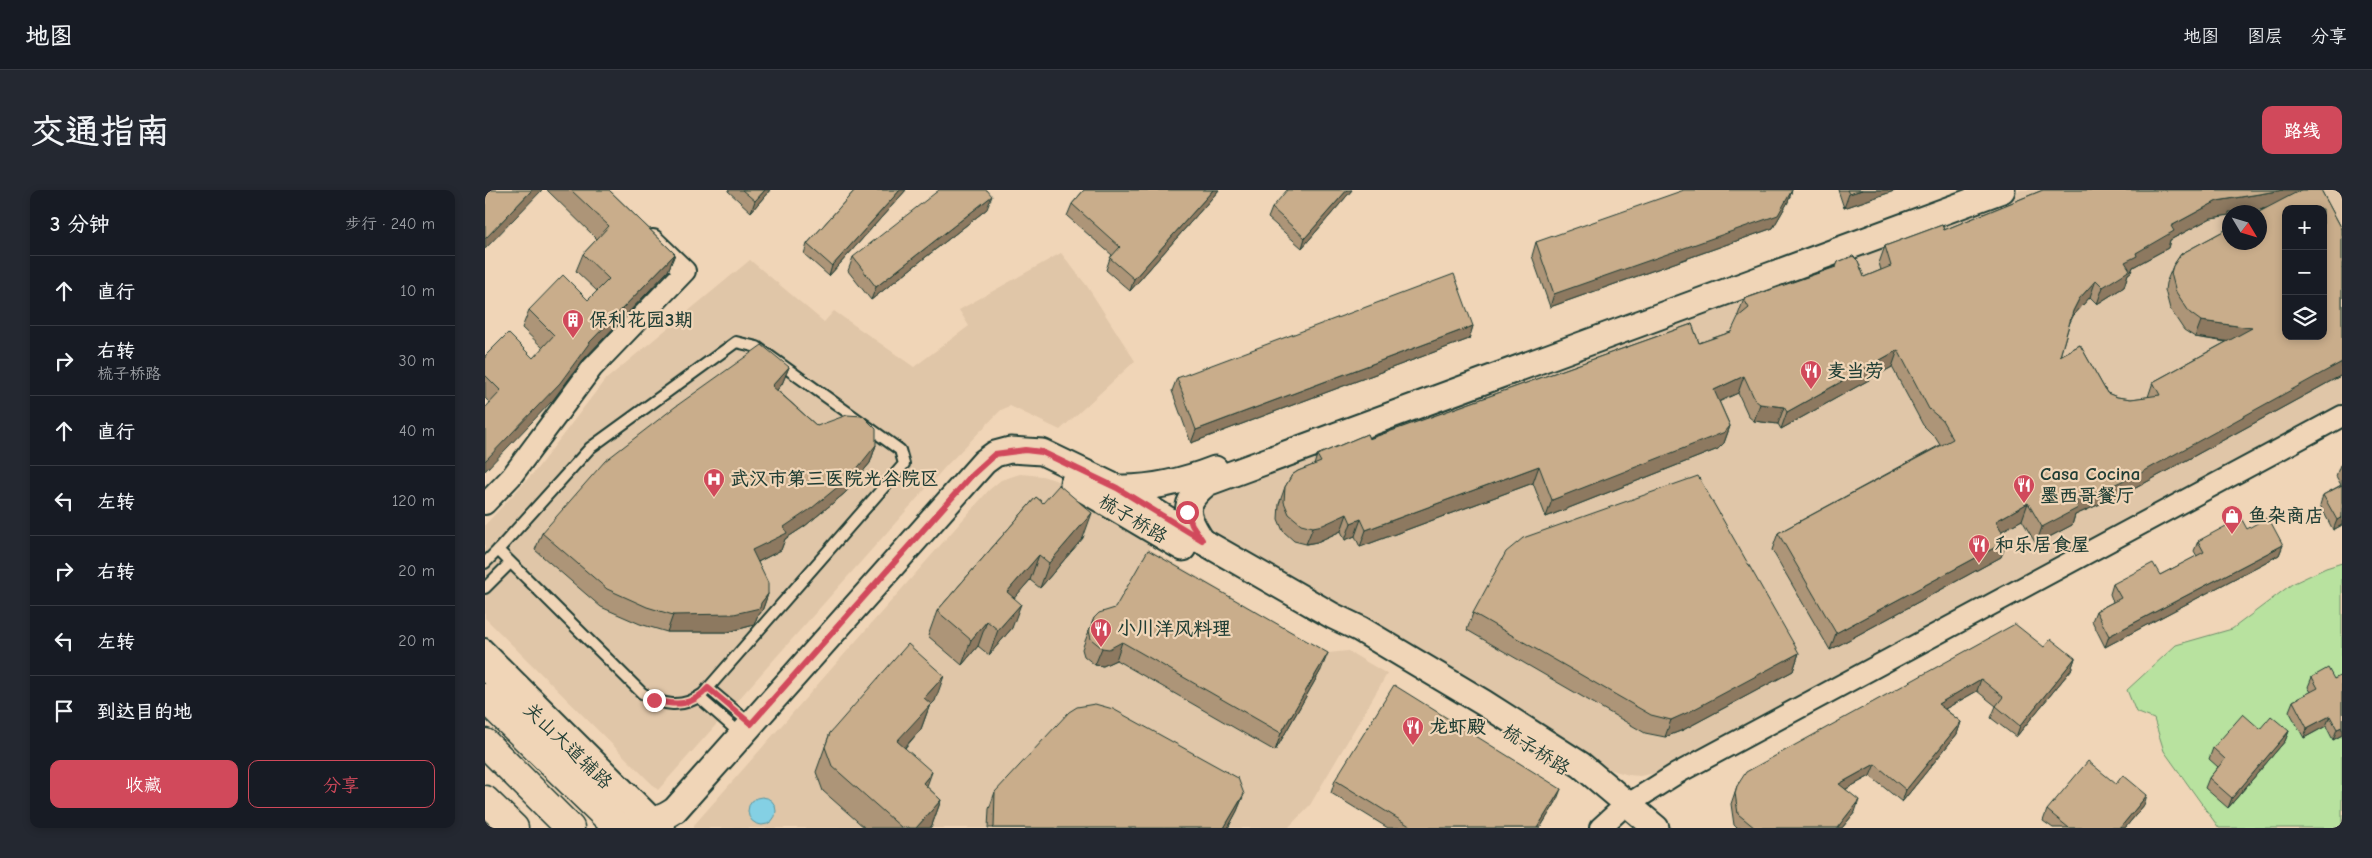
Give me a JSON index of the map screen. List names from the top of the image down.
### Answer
{
  "streets": {
    "main road": ["关山大道辅路"],
    "street": ["梳子桥路"]
  },
  "places": {
    "building": ["保利花园3期"],
    "restaurant": [
      "麦当劳",
      "Casa Cocina 墨西哥餐厅",
      "和乐居食屋",
      "小川洋风料理",
      "龙虾殿"
    ],
    "hospital": ["武汉市第三医院光谷院区"],
    "shop": ["鱼杂商店"]
  },
  "north": "bottom right",
  "page": {
    "header": "地图",
    "nav": ["地图", "图层", "分享"],
    "buttons": [
      "路线",
      ["收藏", "分享"]
    ],
    "title": "交通指南",
    "heading": ["3 分钟", "步行 · 240 m"],
    "map_buttons": ["+", "−"],
    "list": [
      ["直行", "10 m"],
      ["右转", "梳子桥路", "30 m"],
      ["直行", "40 m"],
      ["左转", "120 m"],
      ["右转", "20 m"],
      ["左转", "20 m"],
      "到达目的地"
    ]
  }
}
